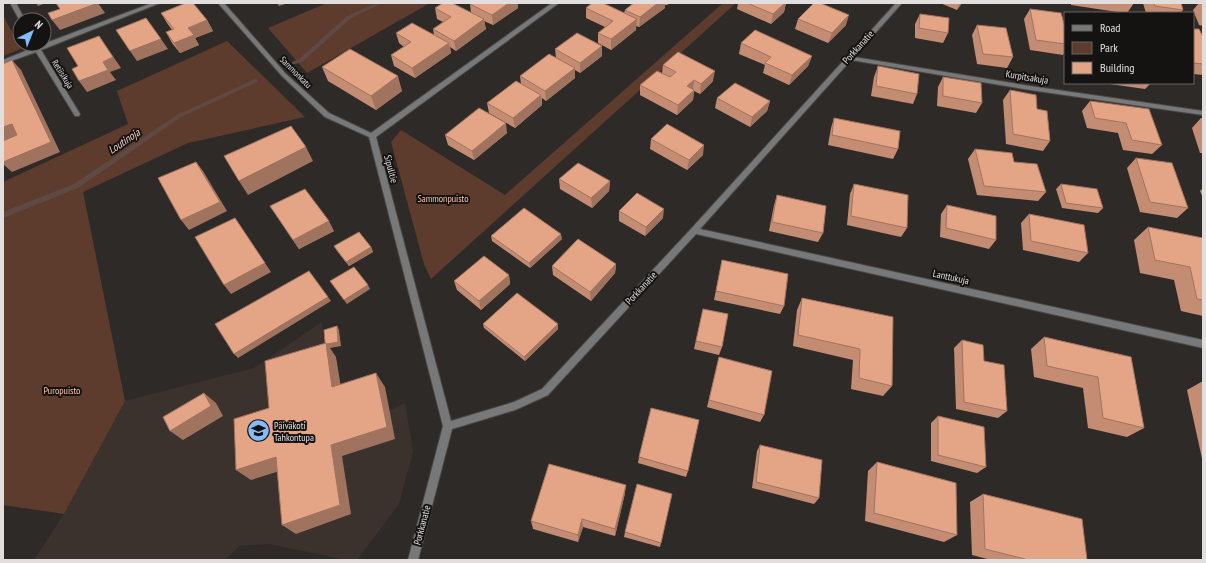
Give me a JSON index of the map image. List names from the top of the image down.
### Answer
{
  "streets": {
    "street": [
      "Porkkanatie",
      "Sammonkatu",
      "Retiisikuja",
      "Kurpitsakuja",
      "Sipulitie",
      "Lanttukuja"
    ]
  },
  "crossings": [
    ["Porkkanatie", "Kurpitsakuja"],
    ["Porkkanatie", "Sipulitie"],
    ["Porkkanatie", "Lanttukuja"],
    ["Sammonkatu", "Sipulitie"]
  ],
  "water": ["Loutinoja"],
  "parks": ["Sammonpuisto", "Puropuisto"],
  "places": {
    "school or university": ["Päiväkoti Tahkontupa"]
  },
  "legend": ["Road", "Park", "Building"],
  "north": "top right"
}
